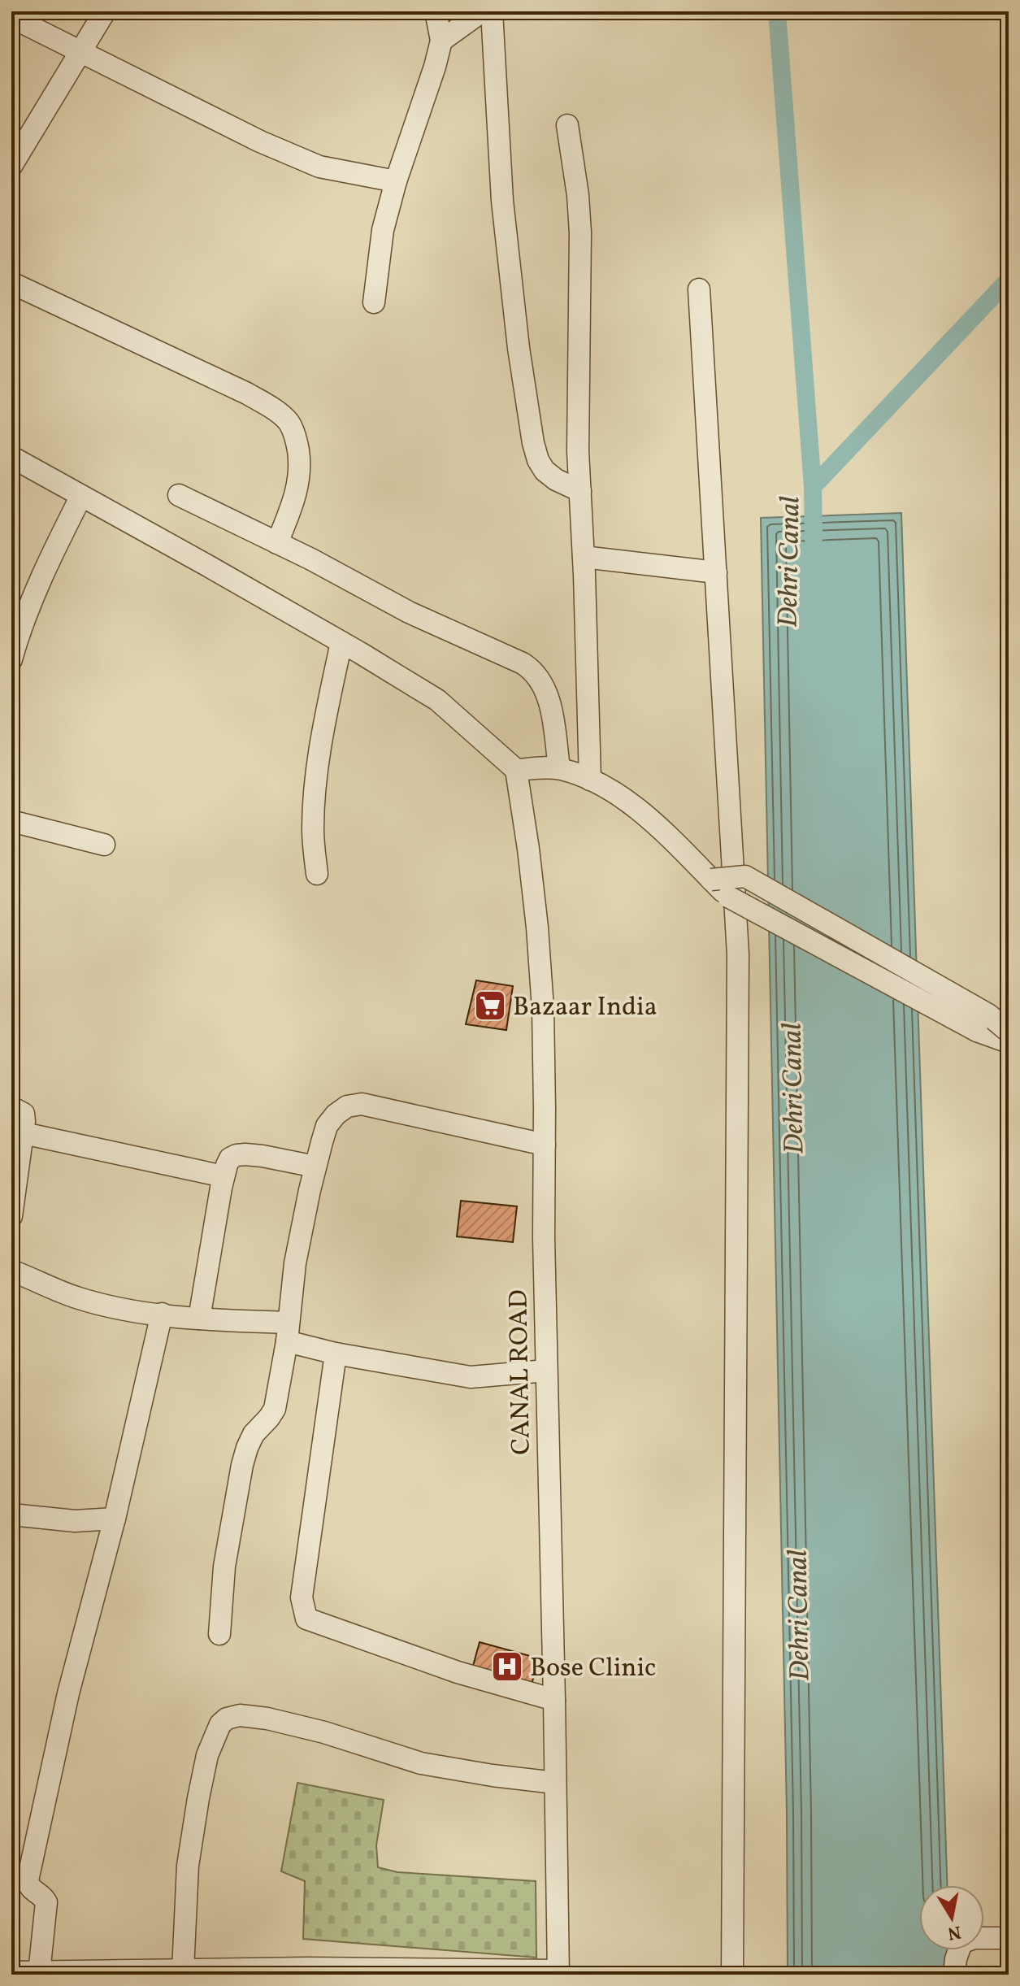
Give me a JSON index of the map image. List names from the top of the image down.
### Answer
{
  "streets": {
    "street": ["CANAL ROAD"]
  },
  "water": ["Dehri Canal"],
  "places": {
    "supermarket": ["Bazaar India"],
    "hospital": ["Bose Clinic"]
  },
  "north": "bottom"
}
